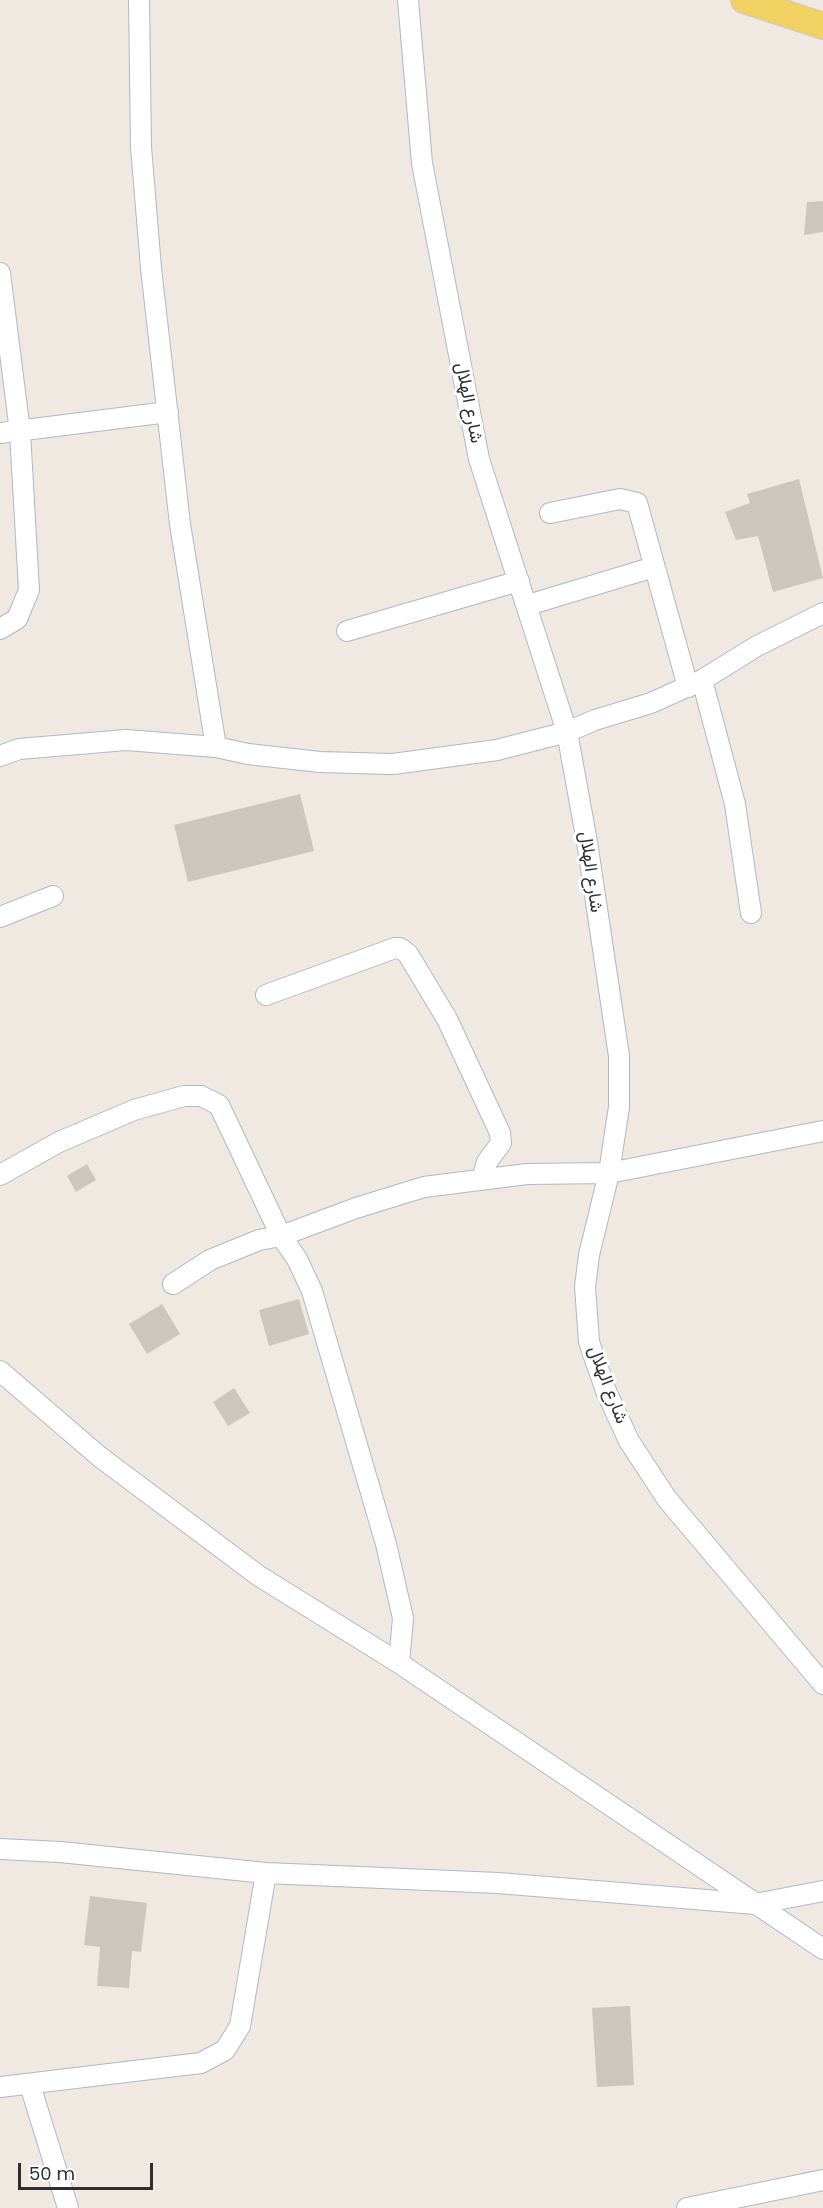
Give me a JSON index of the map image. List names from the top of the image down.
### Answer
{
  "streets": {
    "street": ["شارع الهلال"]
  },
  "scale_bar": "50 m"
}
